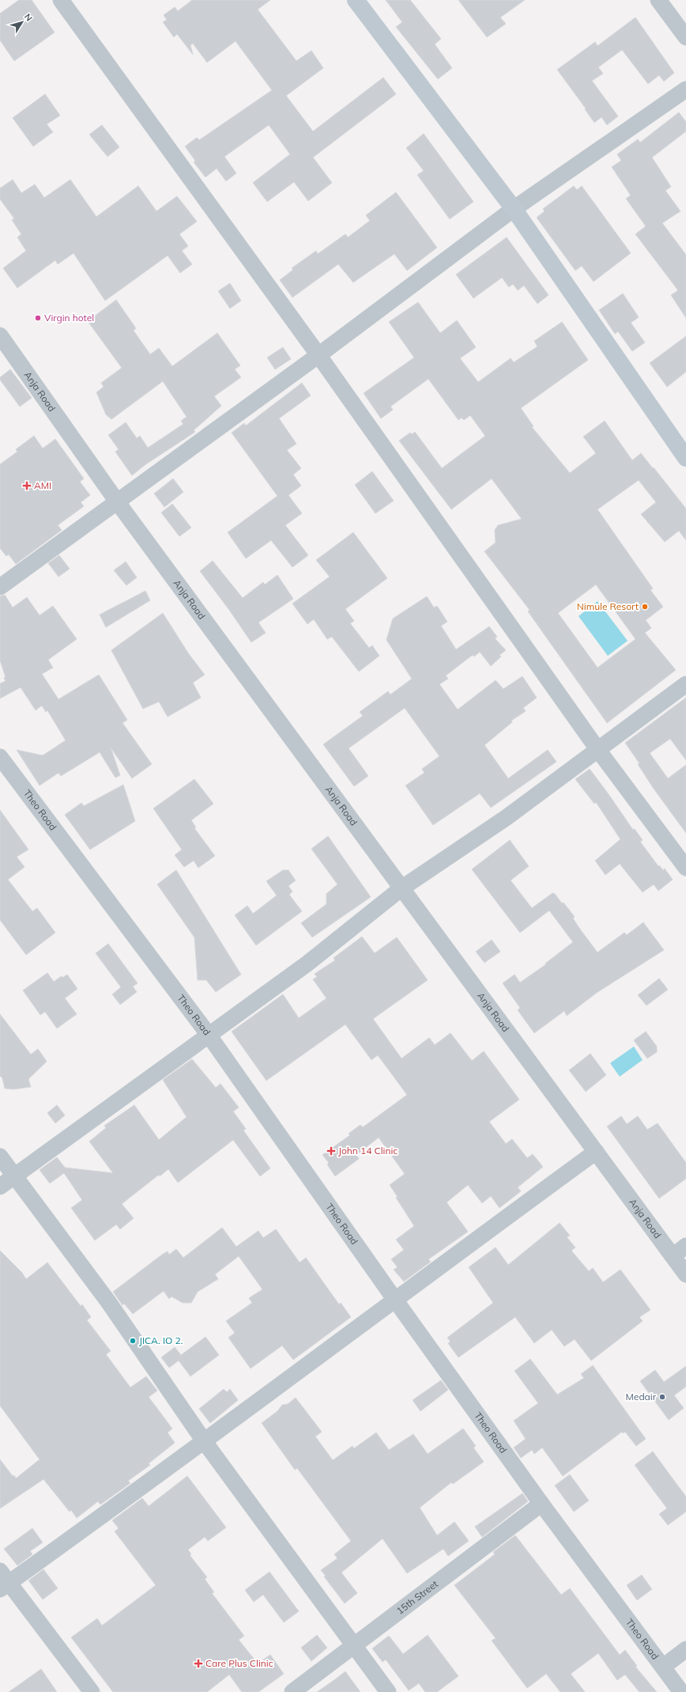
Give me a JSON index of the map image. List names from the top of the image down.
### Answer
{
  "streets": {
    "street": ["Anja Road", "Theo Road", "15th Street"]
  },
  "crossings": [
    ["Theo Road", "15th Street"]
  ],
  "places": {
    "other": [
      "Virgin hotel",
      "Nimule Resort",
      "JICA. IO 2.",
      "Medair"
    ],
    "health": ["AMI", "John 14 Clinic", "Care Plus Clinic"]
  },
  "north": "top right"
}
